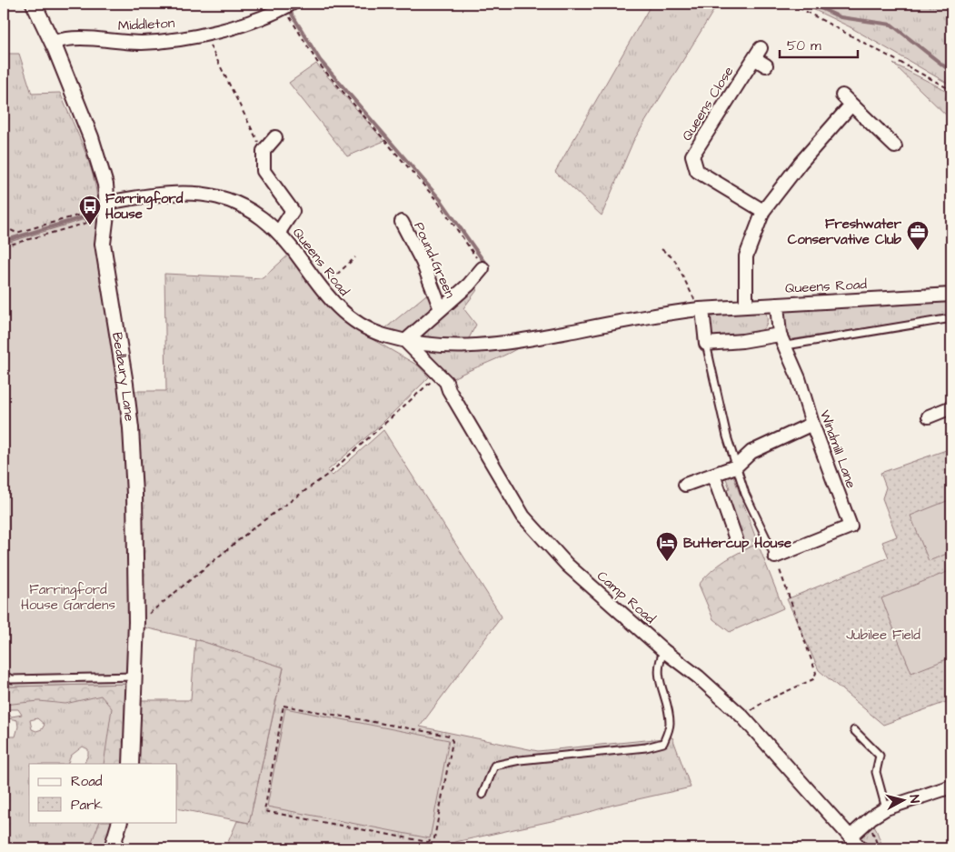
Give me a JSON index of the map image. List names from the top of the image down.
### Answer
{
  "streets": {
    "street": [
      "Middleton",
      "Queens Close",
      "Pound Green",
      "Queens Road",
      "Bedbury Lane",
      "Windmill Lane",
      "Camp Road"
    ]
  },
  "crossings": [
    ["Middleton", "Bedbury Lane"],
    ["Pound Green", "Queens Road"],
    ["Pound Green", "Camp Road"],
    ["Queens Road", "Bedbury Lane"],
    ["Queens Road", "Windmill Lane"],
    ["Queens Road", "Camp Road"]
  ],
  "parks": ["Farringford House Gardens", "Jubilee Field"],
  "places": {
    "bus stop": ["Farringford House"],
    "office": ["Freshwater Conservative Club"],
    "hotel": ["Buttercup House"]
  },
  "legend": ["Road", "Park"],
  "scale_bar": "50 m",
  "north": "right"
}
